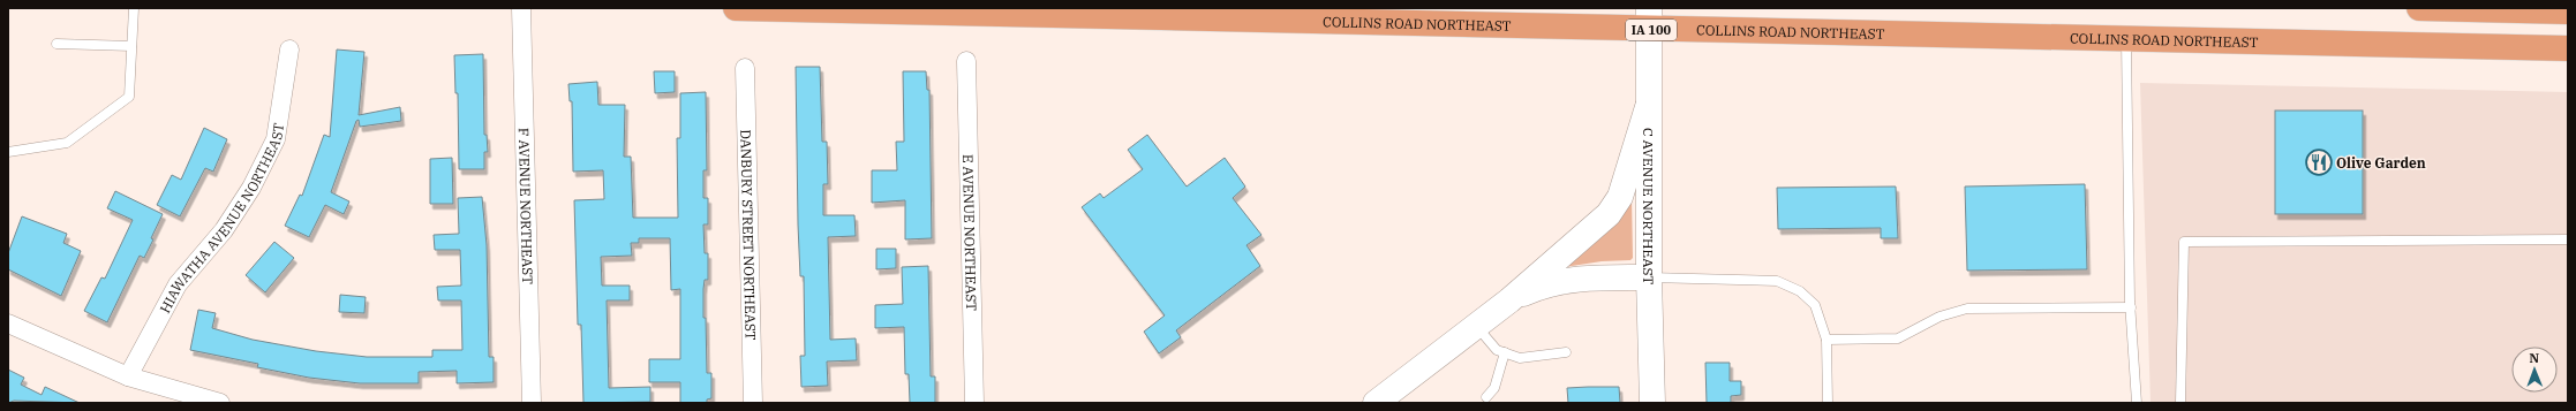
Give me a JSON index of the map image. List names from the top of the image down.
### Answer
{
  "streets": {
    "highway": ["COLLINS ROAD NORTHEAST", "IA 100"],
    "main road": ["C AVENUE NORTHEAST"],
    "street": [
      "F AVENUE NORTHEAST",
      "HIAWATHA AVENUE NORTHEAST",
      "E AVENUE NORTHEAST",
      "DANBURY STREET NORTHEAST"
    ]
  },
  "crossings": [
    ["COLLINS ROAD NORTHEAST", "C AVENUE NORTHEAST"]
  ],
  "places": {
    "restaurant": ["Olive Garden"]
  },
  "north": "top"
}
